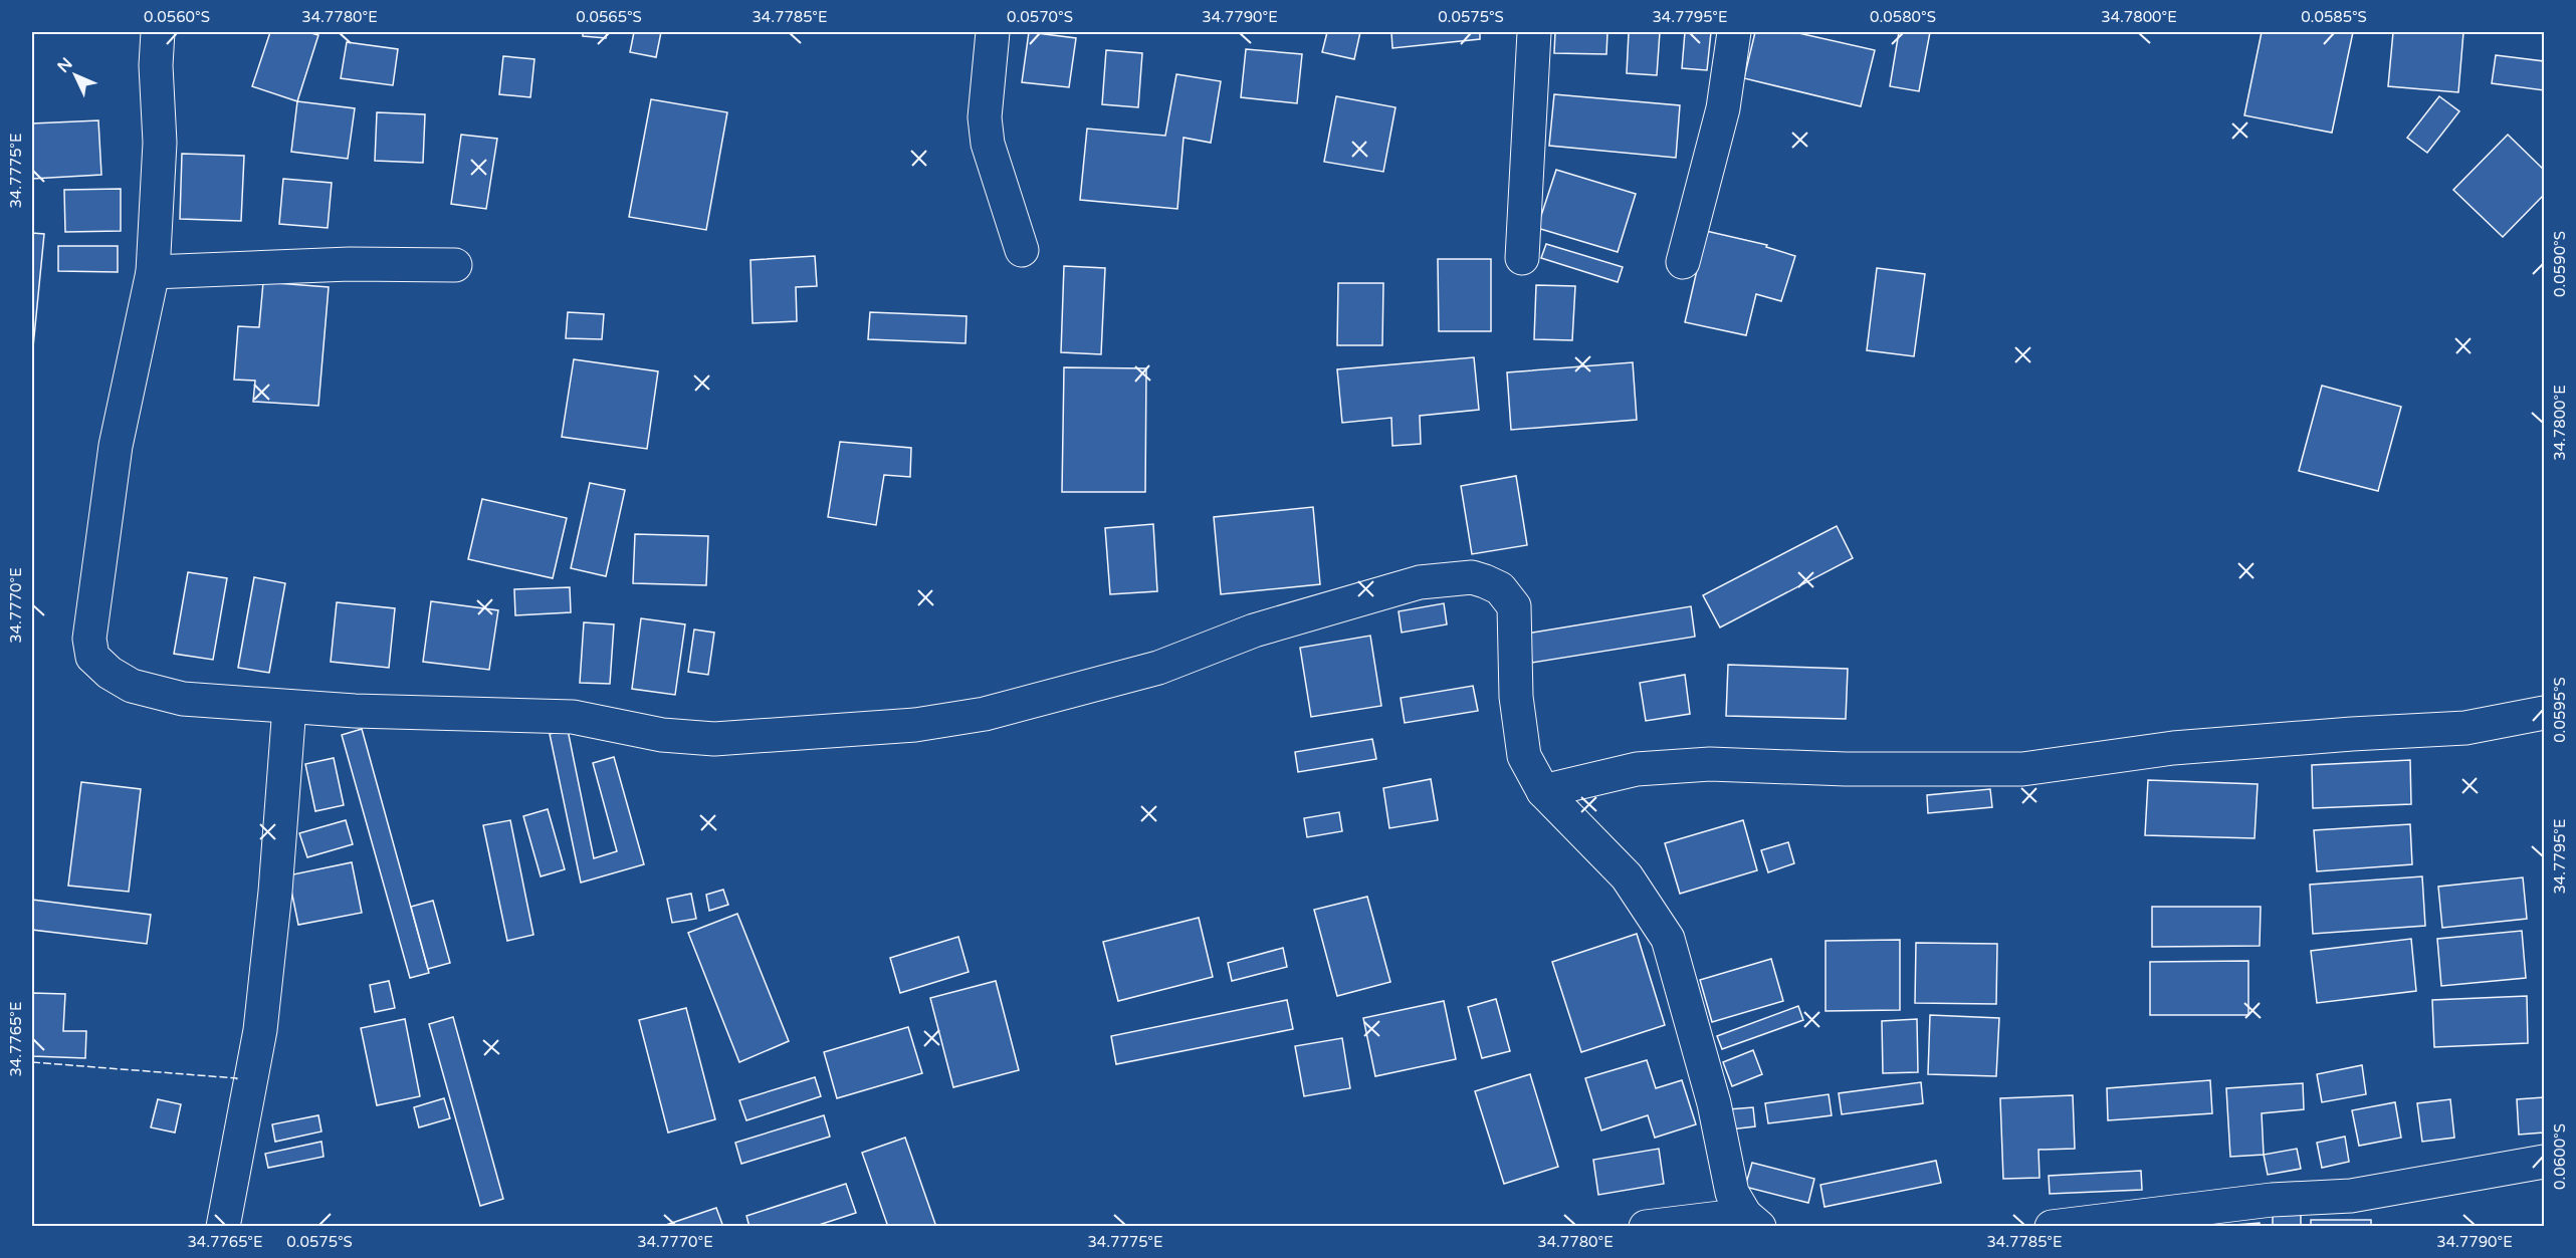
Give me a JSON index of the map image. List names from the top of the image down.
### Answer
{
  "north": "top left",
  "coordinates": [
    "0.0560°S",
    "34.7780°E",
    "0.0565°S",
    "34.7785°E",
    "0.0570°S",
    "34.7790°E",
    "0.0575°S",
    "34.7795°E",
    "0.0580°S",
    "34.7800°E",
    "0.0585°S",
    "34.7775°E",
    "0.0590°S",
    "34.7770°E",
    "0.0595°S",
    "34.7765°E",
    "0.0600°S"
  ]
}
